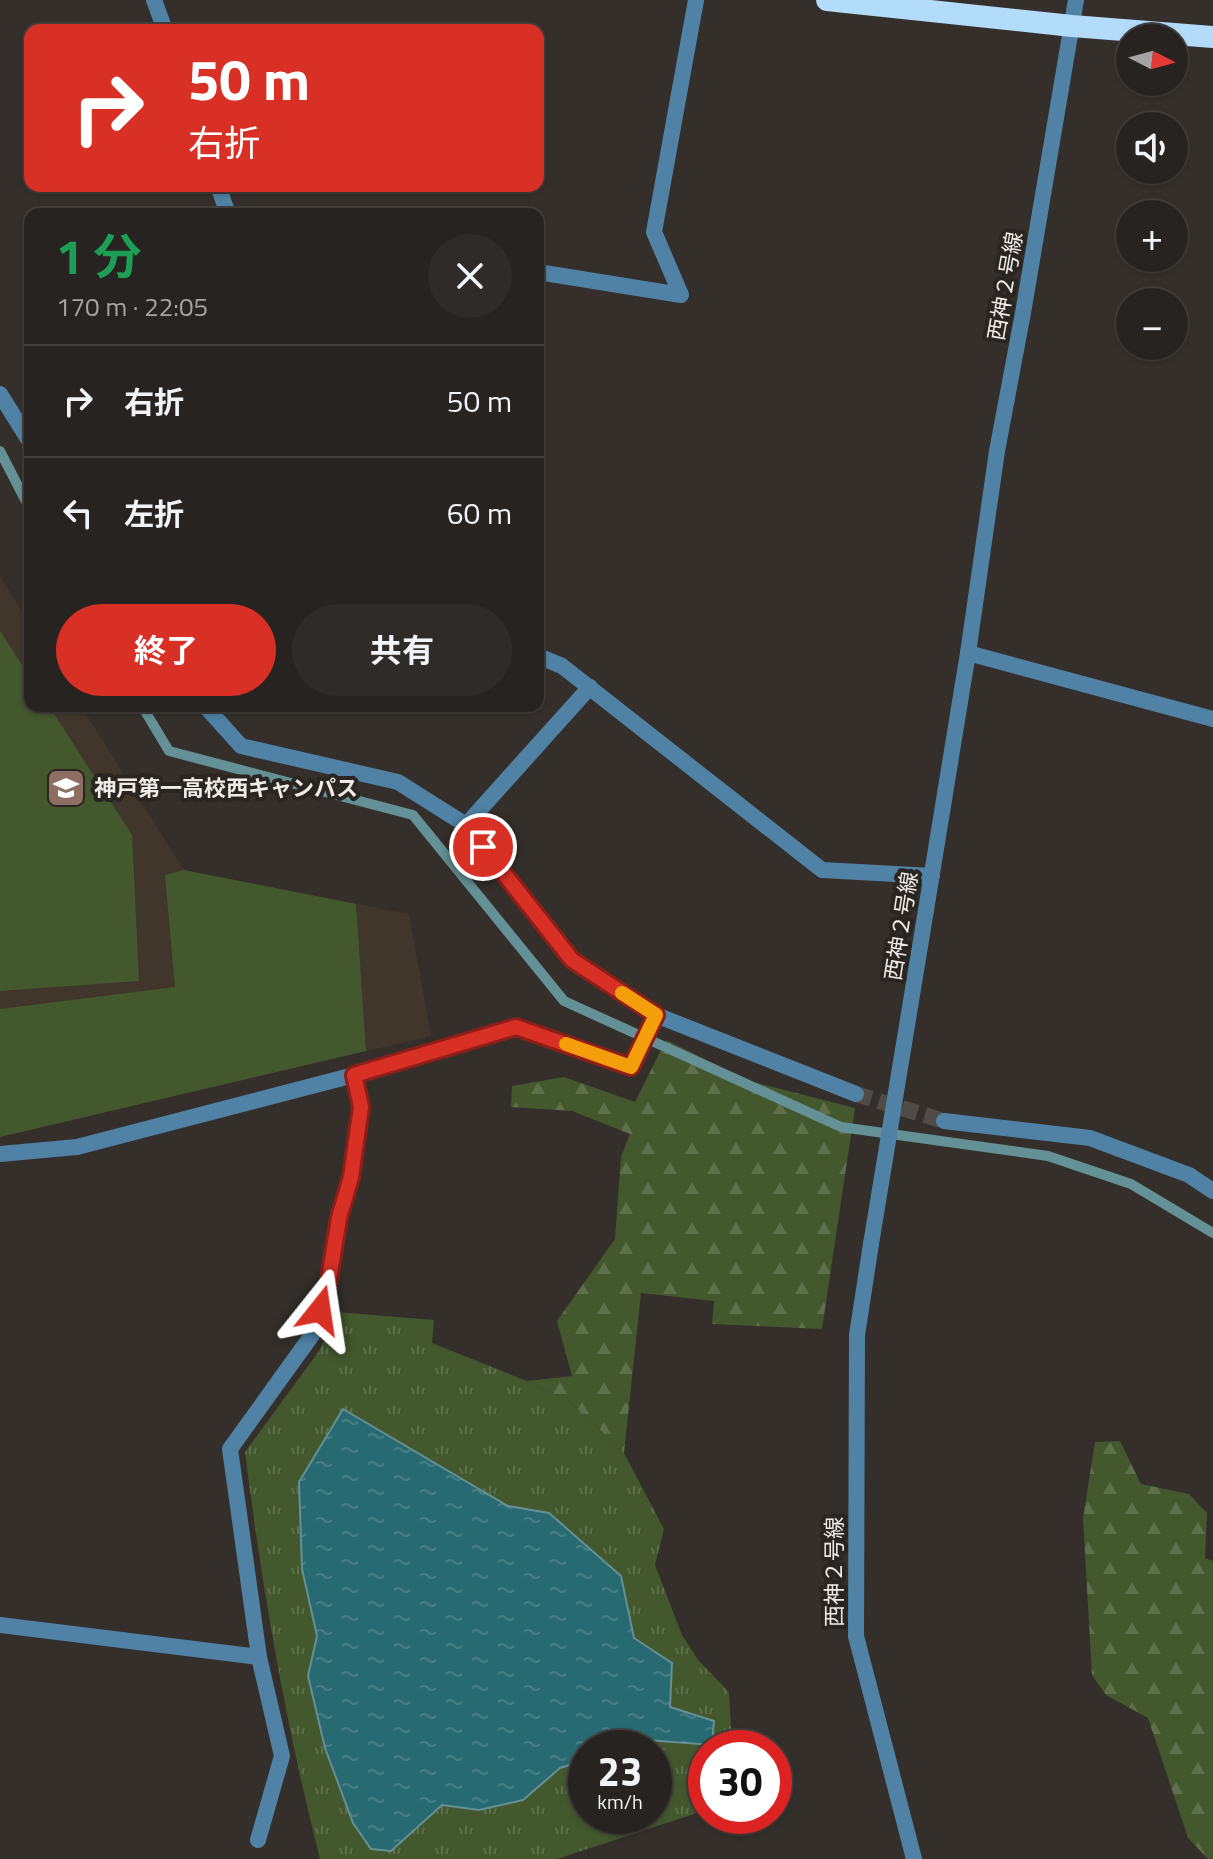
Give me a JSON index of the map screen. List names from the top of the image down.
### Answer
{
  "streets": {
    "street": ["西神２号線"]
  },
  "places": {
    "school or university": ["神戸第一高校西キャンパス"]
  },
  "north": "right",
  "page": {
    "map_buttons": ["+", "−"],
    "turn": ["50 m", "右折"],
    "heading": ["1 分", "170 m · 22:05"],
    "list": [
      {
        "name": "右折",
        "value": "50 m"
      },
      {
        "name": "左折",
        "value": "60 m"
      }
    ],
    "buttons": ["終了", "共有"],
    "speed": "23 km/h",
    "limit": "30"
  }
}
